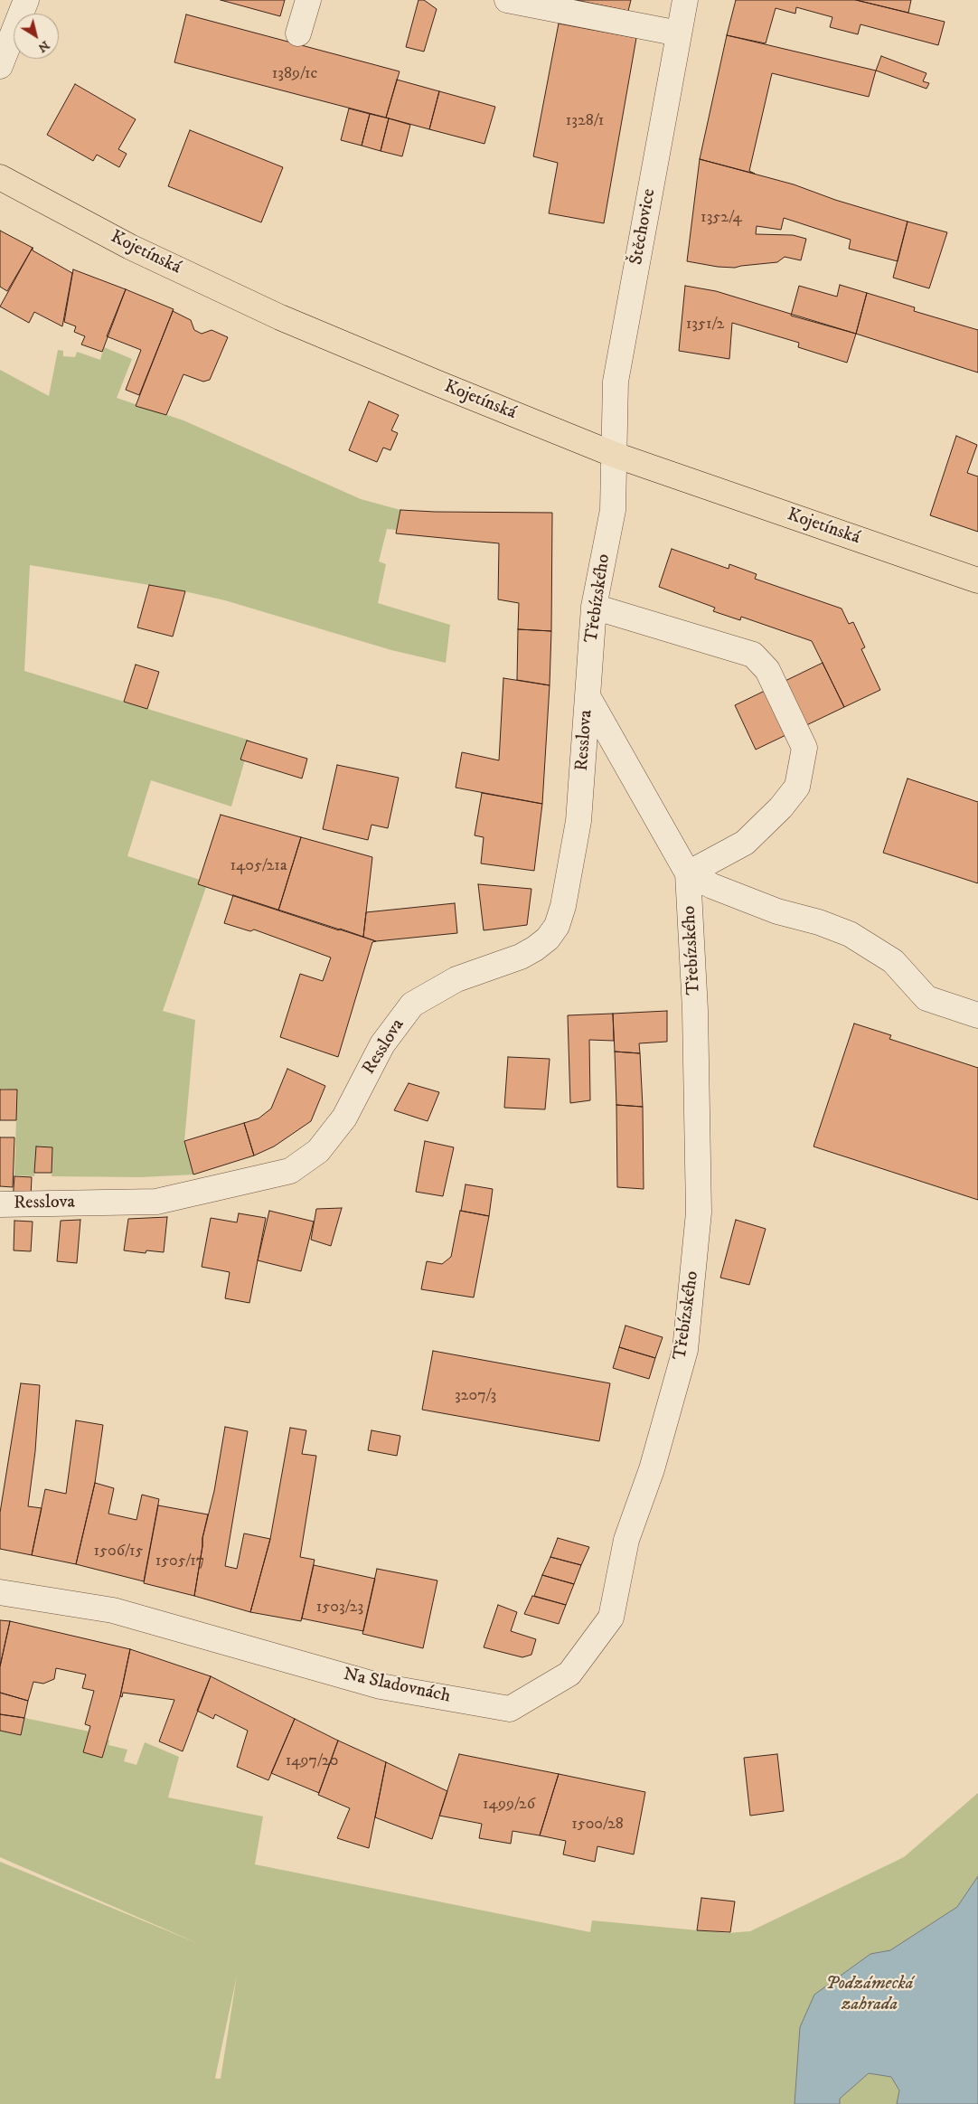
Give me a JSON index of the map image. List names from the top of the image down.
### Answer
{
  "streets": {
    "main road": ["Kojetínská"],
    "street": [
      "Štěchovice",
      "Třebízského",
      "Resslova",
      "Na Sladovnách"
    ]
  },
  "crossings": [
    ["Štěchovice", "Kojetínská"],
    ["Štěchovice", "Třebízského"],
    ["Kojetínská", "Třebízského"],
    ["Třebízského", "Resslova"],
    ["Třebízského", "Na Sladovnách"]
  ],
  "parks": ["Podzámecká zahrada"],
  "house_numbers": [
    "1389/1c",
    "1328/1",
    "1352/4",
    "1351/2",
    "1405/21a",
    "3207/3",
    "1506/15",
    "1505/17",
    "1503/23",
    "1497/20",
    "1499/26",
    "1500/28"
  ],
  "north": "bottom right"
}
